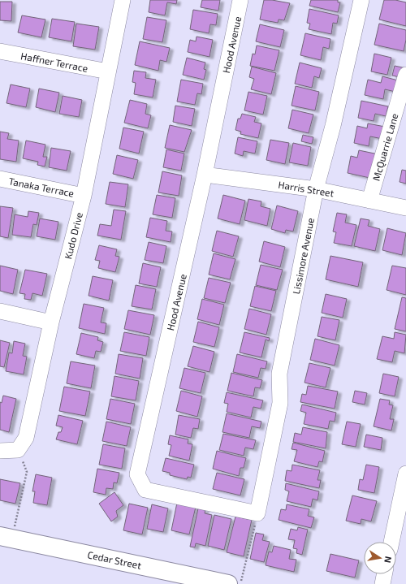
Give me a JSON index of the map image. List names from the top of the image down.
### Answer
{
  "streets": {
    "main road": ["Cedar Street"],
    "street": [
      "Hood Avenue",
      "Haffner Terrace",
      "McQuarrie Lane",
      "Tanaka Terrace",
      "Harris Street",
      "Kudo Drive",
      "Lissimore Avenue"
    ]
  },
  "crossings": [
    ["Hood Avenue", "Harris Street"],
    ["Hood Avenue", "Lissimore Avenue"],
    ["Haffner Terrace", "Kudo Drive"],
    ["McQuarrie Lane", "Harris Street"],
    ["Tanaka Terrace", "Kudo Drive"],
    ["Harris Street", "Lissimore Avenue"]
  ],
  "north": "right"
}
